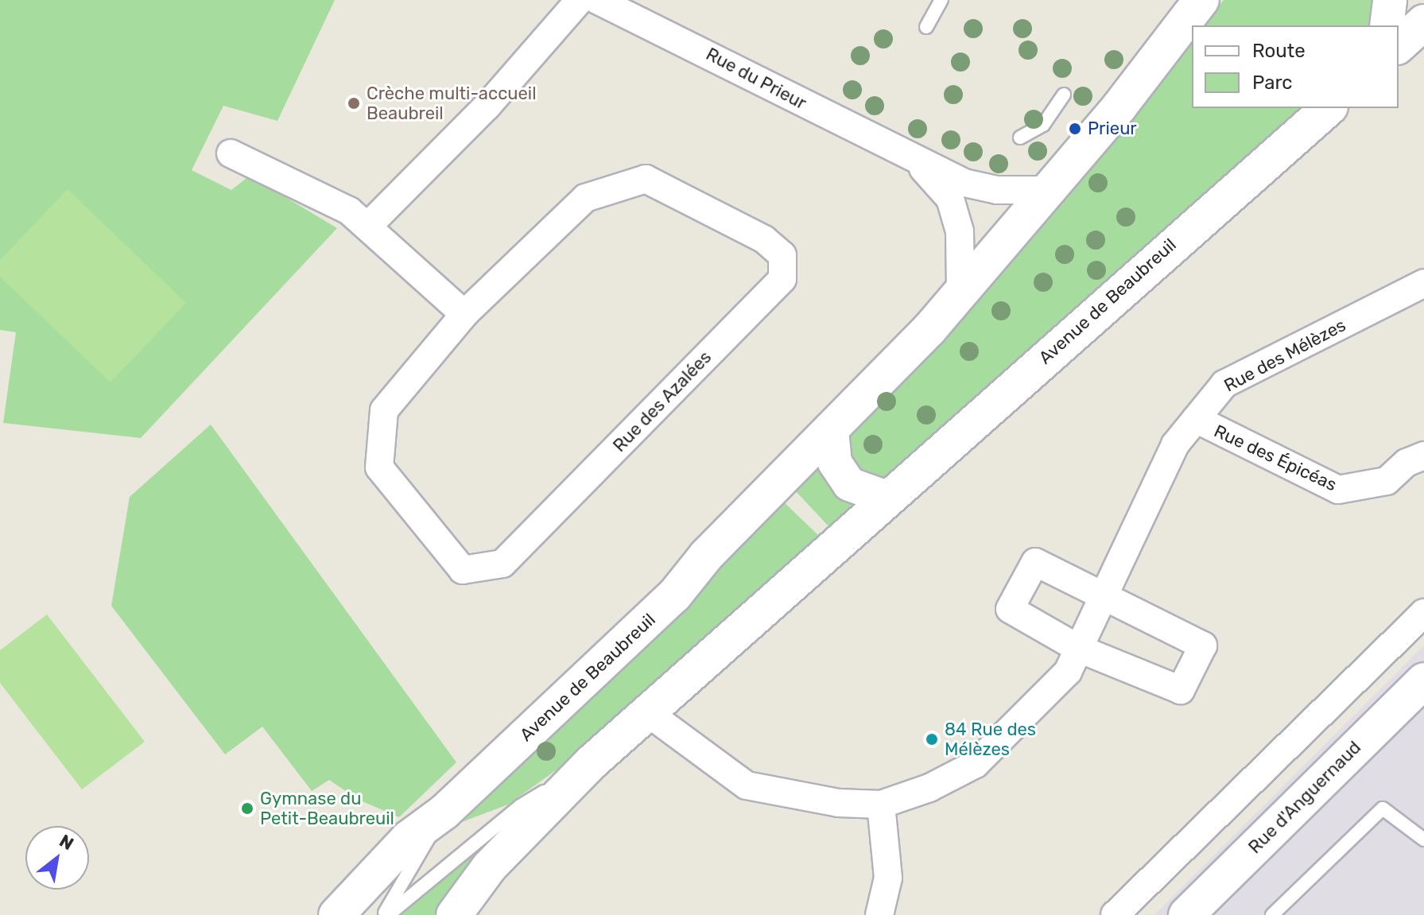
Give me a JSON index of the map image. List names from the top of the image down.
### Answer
{
  "streets": {
    "main road": ["Avenue de Beaubreuil", "Rue d'Anguernaud"],
    "street": [
      "Rue du Prieur",
      "Rue des Mélèzes",
      "Rue des Azalées",
      "Rue des Épicéas"
    ]
  },
  "crossings": [
    ["Rue du Prieur", "Avenue de Beaubreuil"],
    ["Avenue de Beaubreuil", "Rue des Mélèzes"],
    ["Rue des Mélèzes", "Rue des Épicéas"]
  ],
  "places": [
    "Crèche multi-accueil Beaubreil",
    "Prieur",
    "84 Rue des Mélèzes",
    "Gymnase du Petit-Beaubreuil"
  ],
  "legend": ["Route", "Parc"],
  "north": "top right"
}
